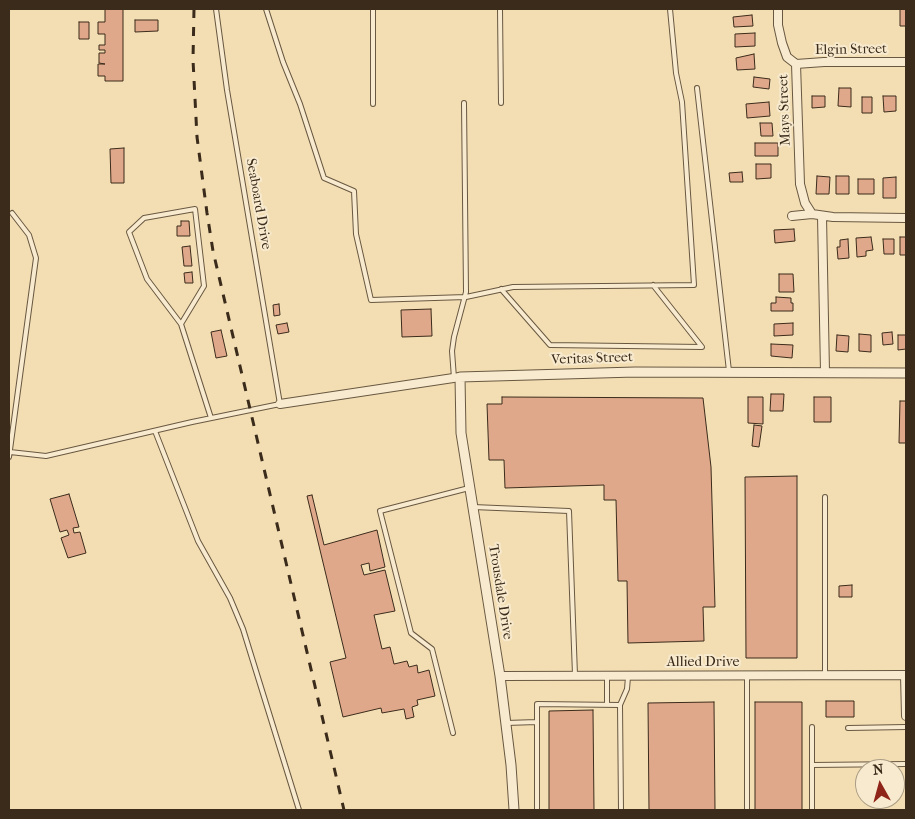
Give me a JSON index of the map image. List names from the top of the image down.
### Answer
{
  "streets": {
    "street": [
      "Elgin Street",
      "Mays Street",
      "Veritas Street",
      "Trousdale Drive",
      "Allied Drive"
    ],
    "lane": ["Seaboard Drive"]
  },
  "crossings": [
    ["Elgin Street", "Mays Street"],
    ["Seaboard Drive", "Veritas Street"],
    ["Veritas Street", "Trousdale Drive"],
    ["Trousdale Drive", "Allied Drive"]
  ],
  "north": "top"
}
